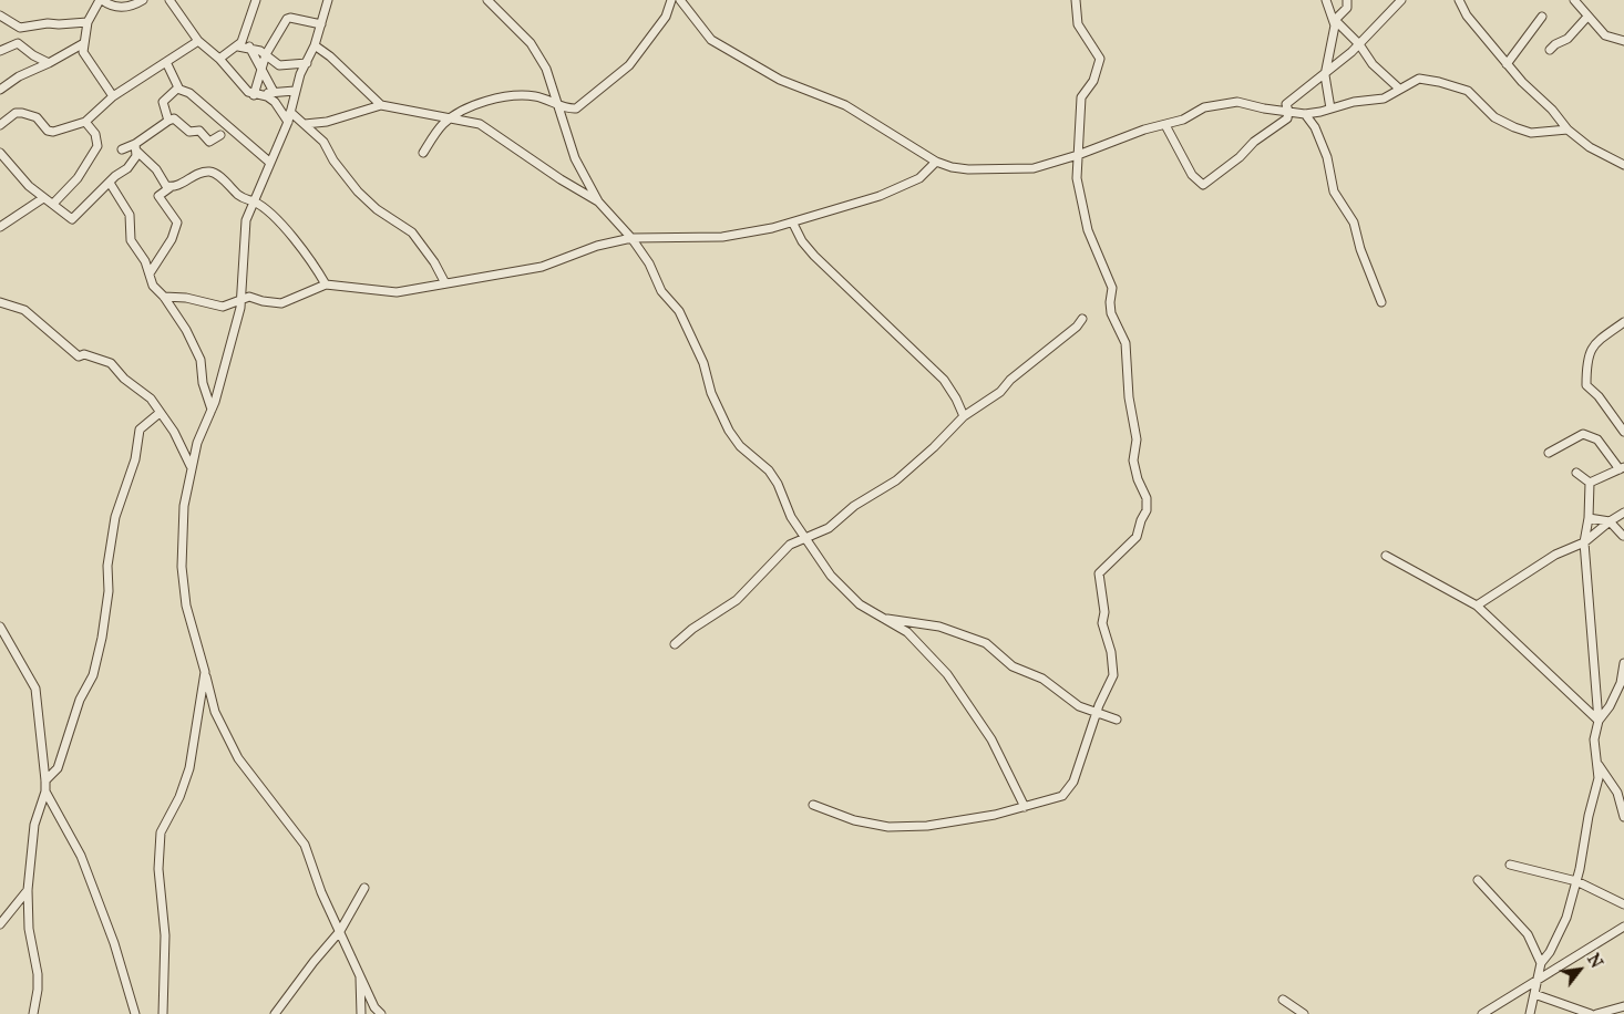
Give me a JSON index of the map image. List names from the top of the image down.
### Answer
{
  "north": "top right"
}
